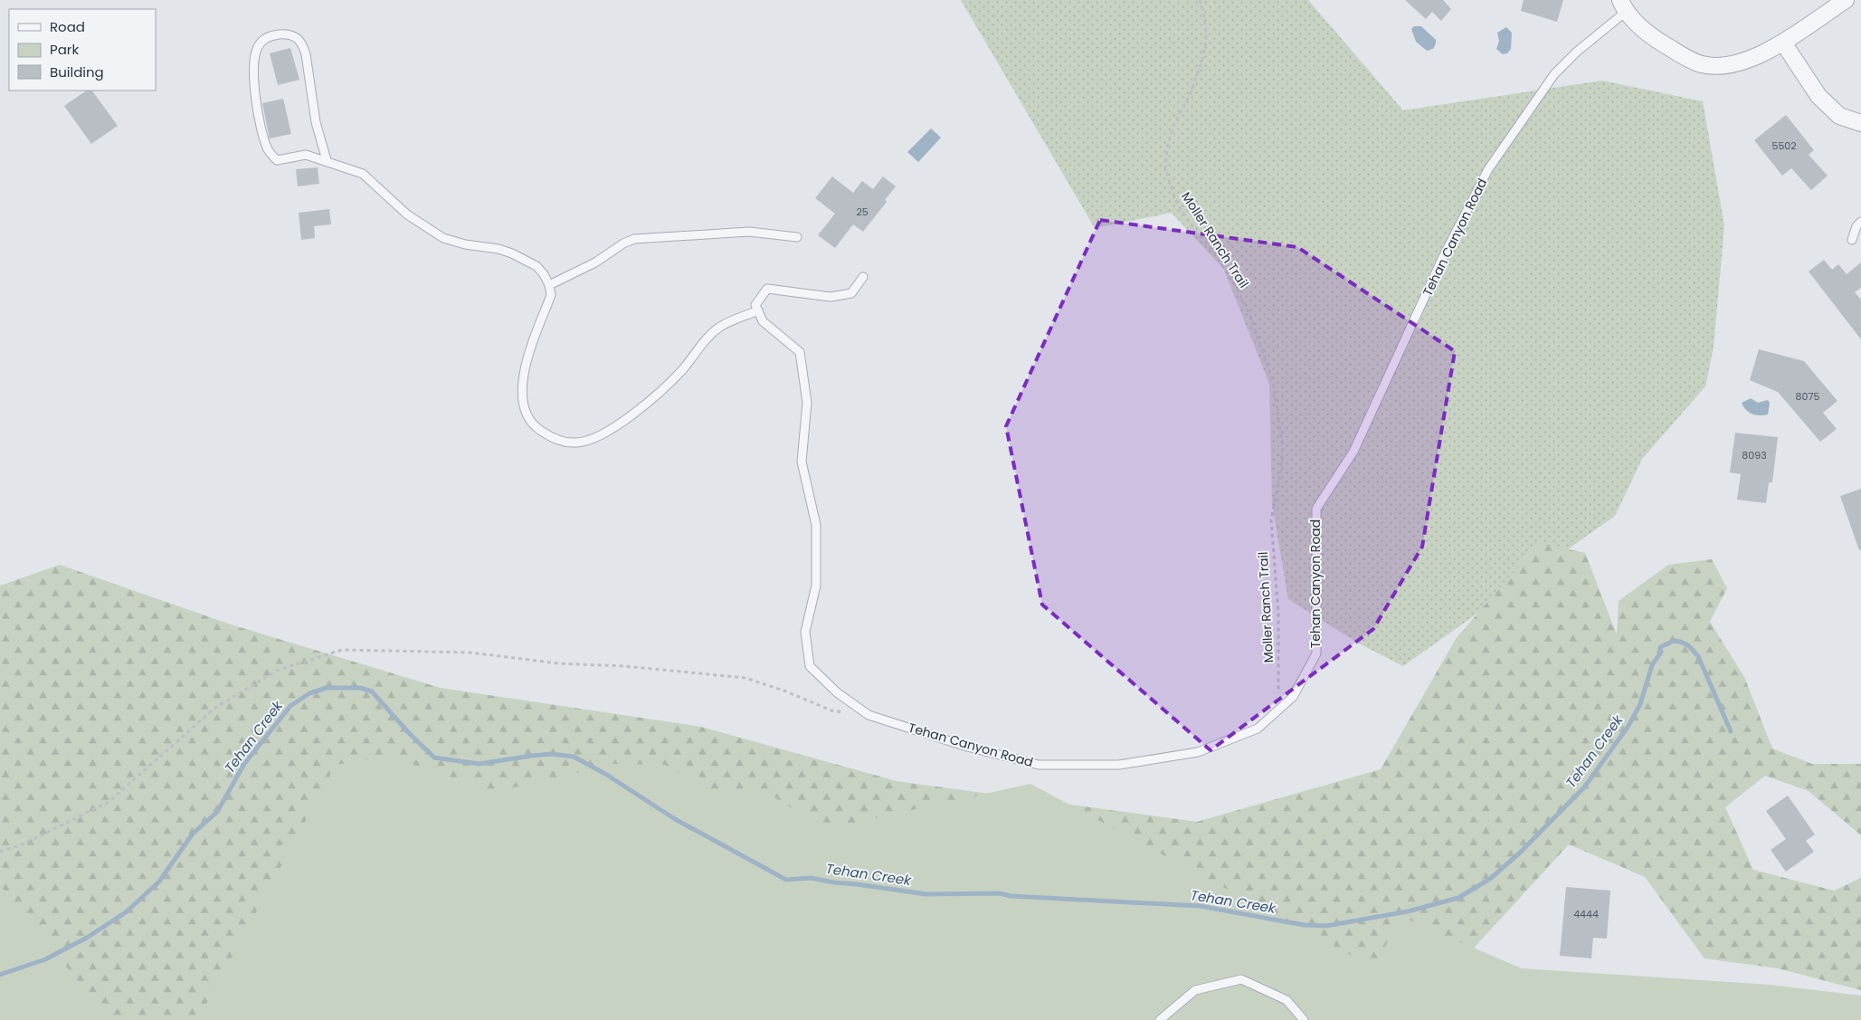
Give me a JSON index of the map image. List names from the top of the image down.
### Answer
{
  "streets": {
    "lane": ["Tehan Canyon Road"],
    "path": ["Moller Ranch Trail"]
  },
  "crossings": [
    ["Tehan Canyon Road", "Moller Ranch Trail"]
  ],
  "water": ["Tehan Creek"],
  "house_numbers": [
    "5502",
    "25",
    "8075",
    "8093",
    "4444"
  ],
  "legend": ["Road", "Park", "Building"]
}
